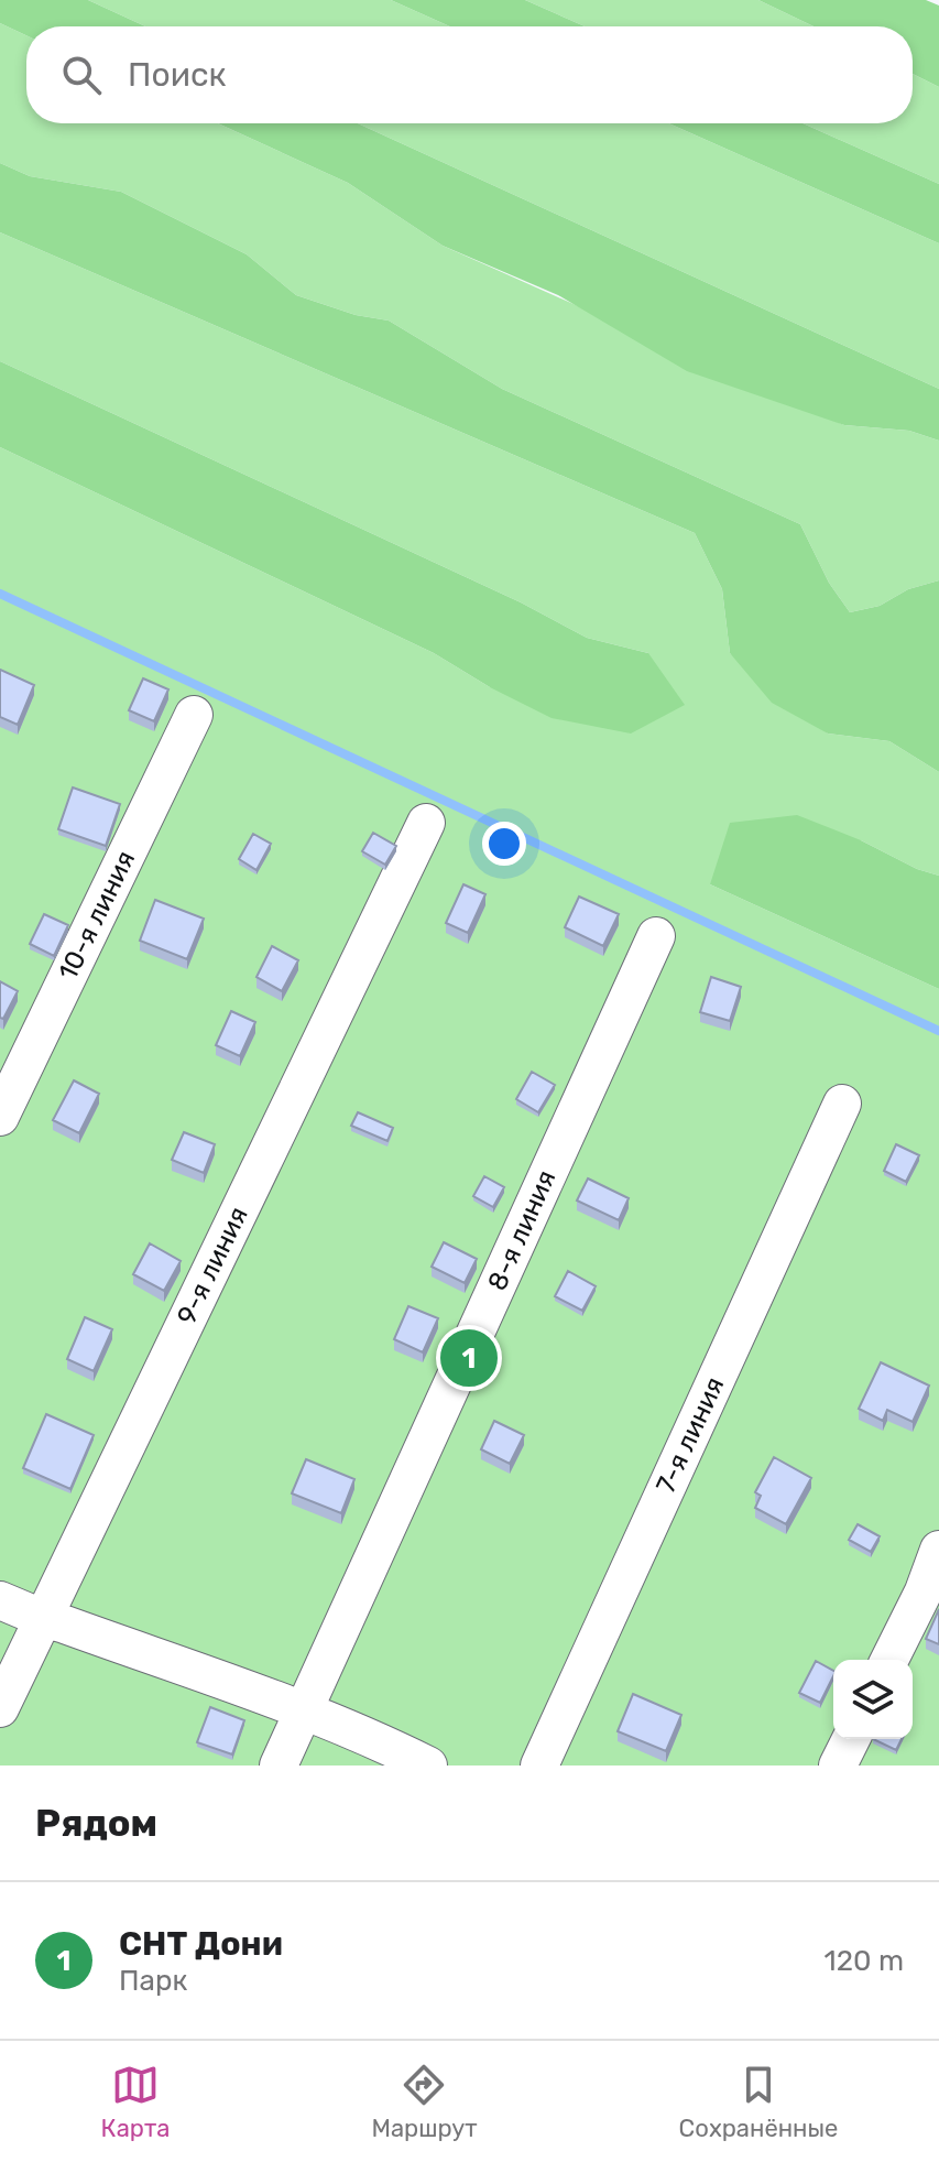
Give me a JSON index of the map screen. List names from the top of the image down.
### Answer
{
  "streets": {
    "lane": [
      "10-я линия",
      "8-я линия",
      "9-я линия",
      "7-я линия"
    ]
  },
  "page": {
    "search": "Поиск",
    "pins": "1",
    "heading": "Рядом",
    "list": [
      {
        "mark": "1",
        "name": "СНТ Дони",
        "note": "Парк",
        "value": "120 m"
      }
    ],
    "nav": ["Карта", "Маршрут", "Сохранённые"]
  }
}
